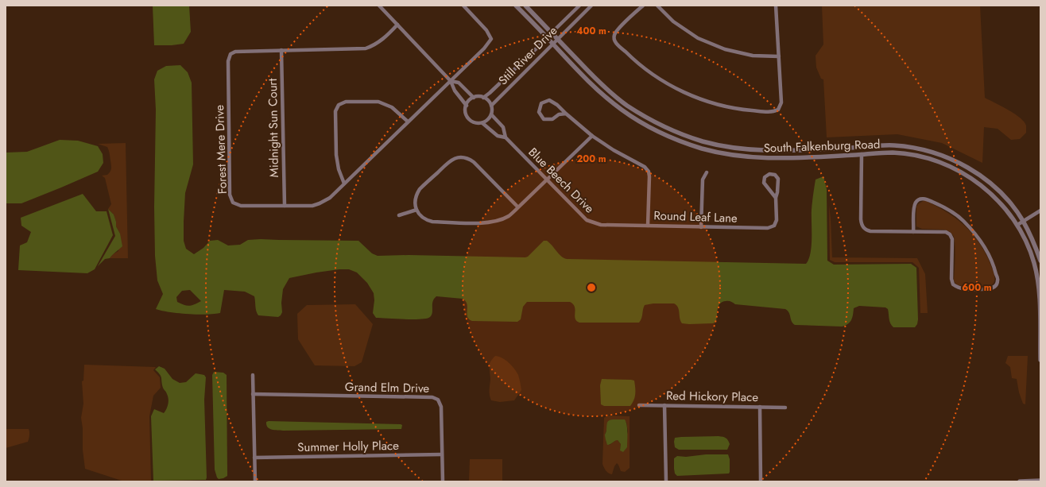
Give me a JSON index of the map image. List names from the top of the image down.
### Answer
{
  "streets": {
    "street": [
      "Still River Drive",
      "Midnight Sun Court",
      "South Falkenburg Road",
      "Forest Mere Drive",
      "Blue Beech Drive",
      "Round Leaf Lane",
      "Grand Elm Drive",
      "Red Hickory Place",
      "Summer Holly Place"
    ]
  },
  "crossings": [
    ["Still River Drive", "South Falkenburg Road"],
    ["Still River Drive", "Blue Beech Drive"],
    ["Midnight Sun Court", "Forest Mere Drive"],
    ["Blue Beech Drive", "Round Leaf Lane"],
    ["Grand Elm Drive", "Summer Holly Place"]
  ],
  "rings": ["400 m", "200 m", "600 m"]
}
